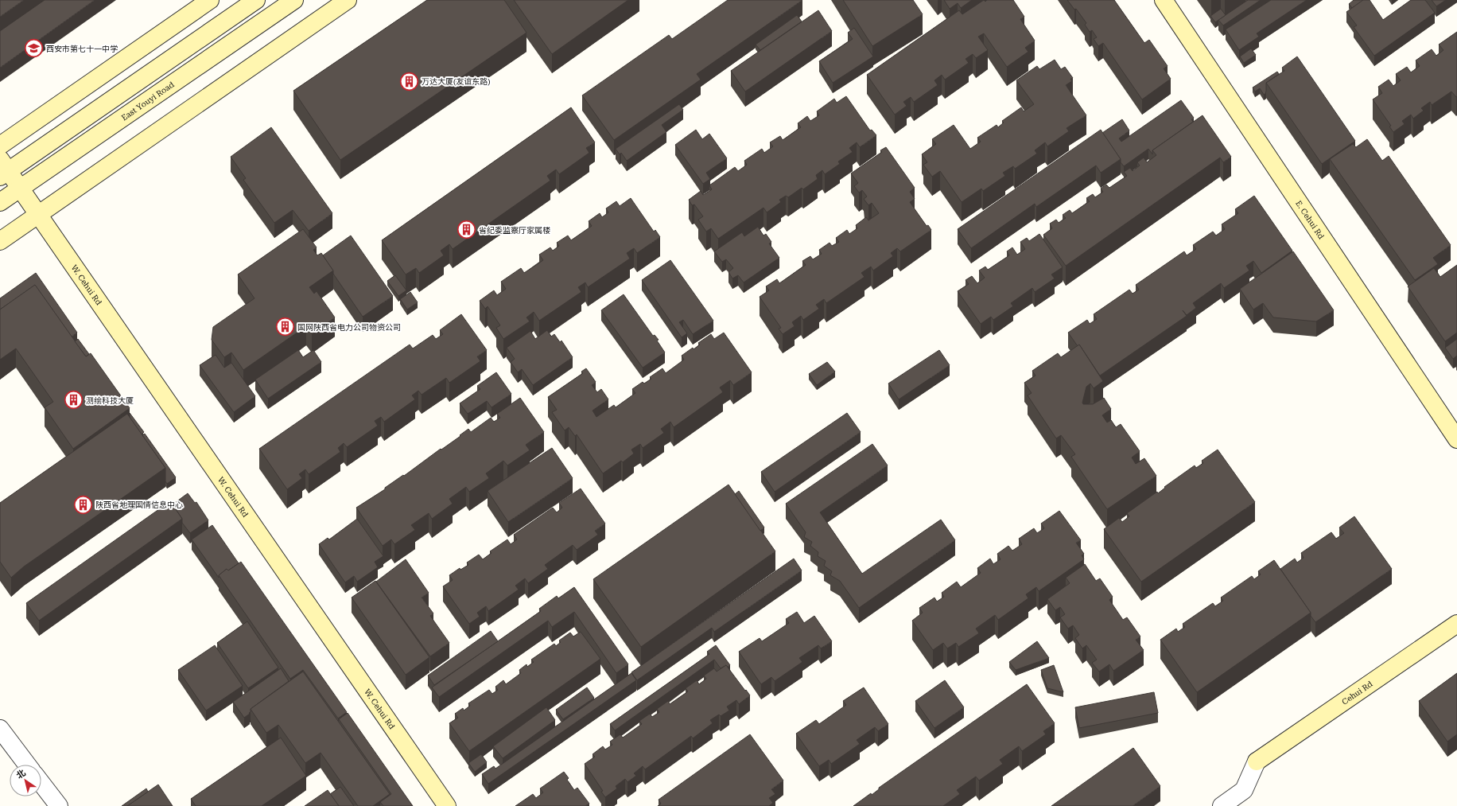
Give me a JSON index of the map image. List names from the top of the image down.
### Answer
{
  "streets": {
    "street": [
      "East Youyi Road",
      "E. Cehui Rd",
      "W. Cehui Rd",
      "Cehui Rd"
    ]
  },
  "crossings": [
    ["East Youyi Road", "W. Cehui Rd"]
  ],
  "places": {
    "school or university": ["西安市第七十一中学"],
    "building": [
      "万达大厦(友谊东路)",
      "省纪委监察厅家属楼",
      "国网陕西省电力公司物资公司",
      "测绘科技大厦",
      "陕西省地理国情信息中心"
    ]
  },
  "north": "top left"
}
